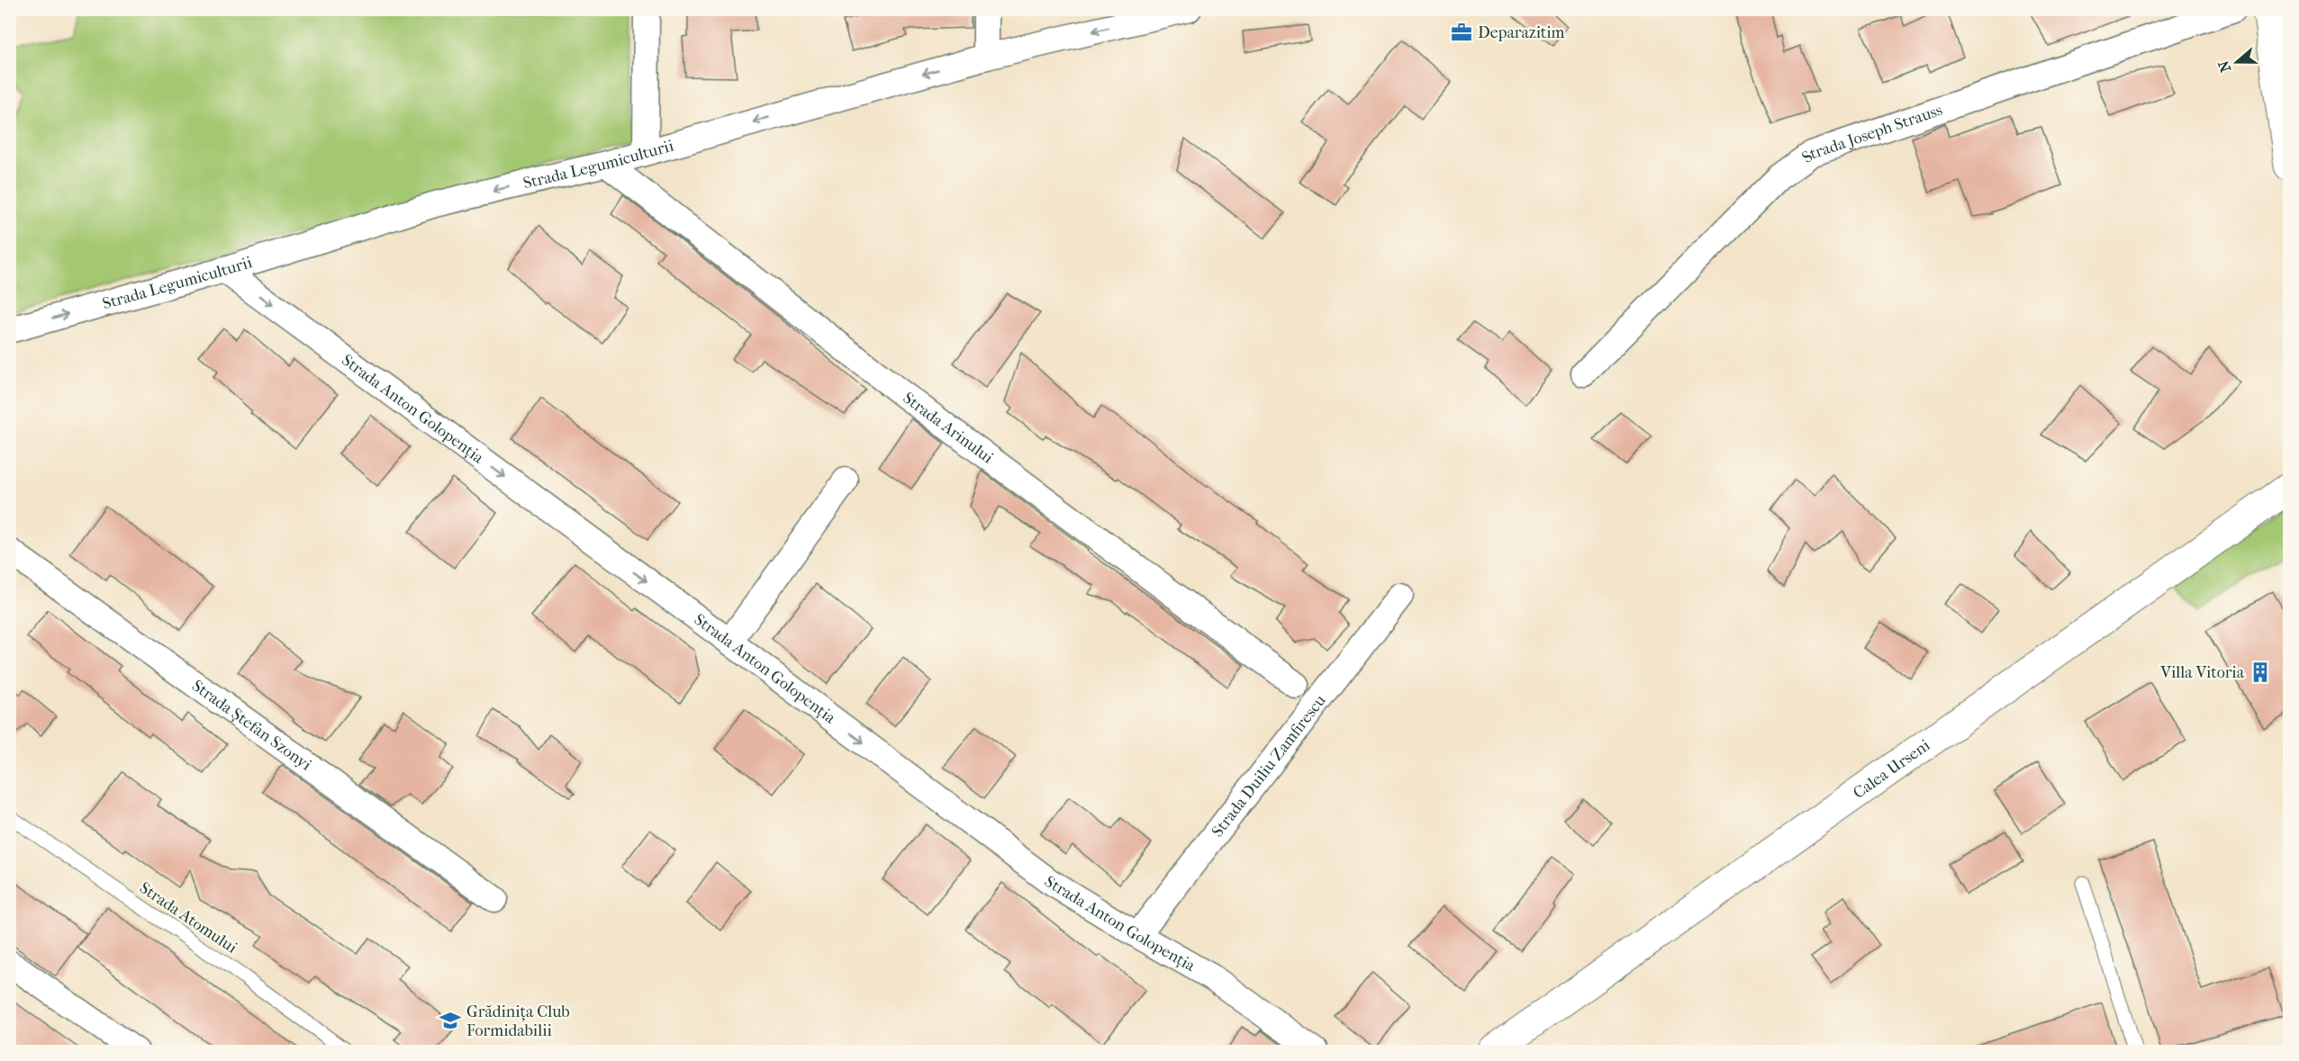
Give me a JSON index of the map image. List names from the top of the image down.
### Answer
{
  "streets": {
    "street": [
      "Strada Joseph Strauss",
      "Strada Legumiculturii",
      "Strada Anton Golopenția",
      "Strada Arinului",
      "Strada Ștefan Szonyi",
      "Strada Duiliu Zamfirescu",
      "Calea Urseni"
    ],
    "lane": ["Strada Atomului"]
  },
  "crossings": [
    ["Strada Legumiculturii", "Strada Anton Golopenția"],
    ["Strada Legumiculturii", "Strada Arinului"],
    ["Strada Anton Golopenția", "Strada Duiliu Zamfirescu"]
  ],
  "one_way": ["Strada Anton Golopenția"],
  "places": {
    "office": ["Deparazitim"],
    "building": ["Villa Vitoria"],
    "school or university": ["Grădinița Club Formidabilii"]
  },
  "north": "left"
}
